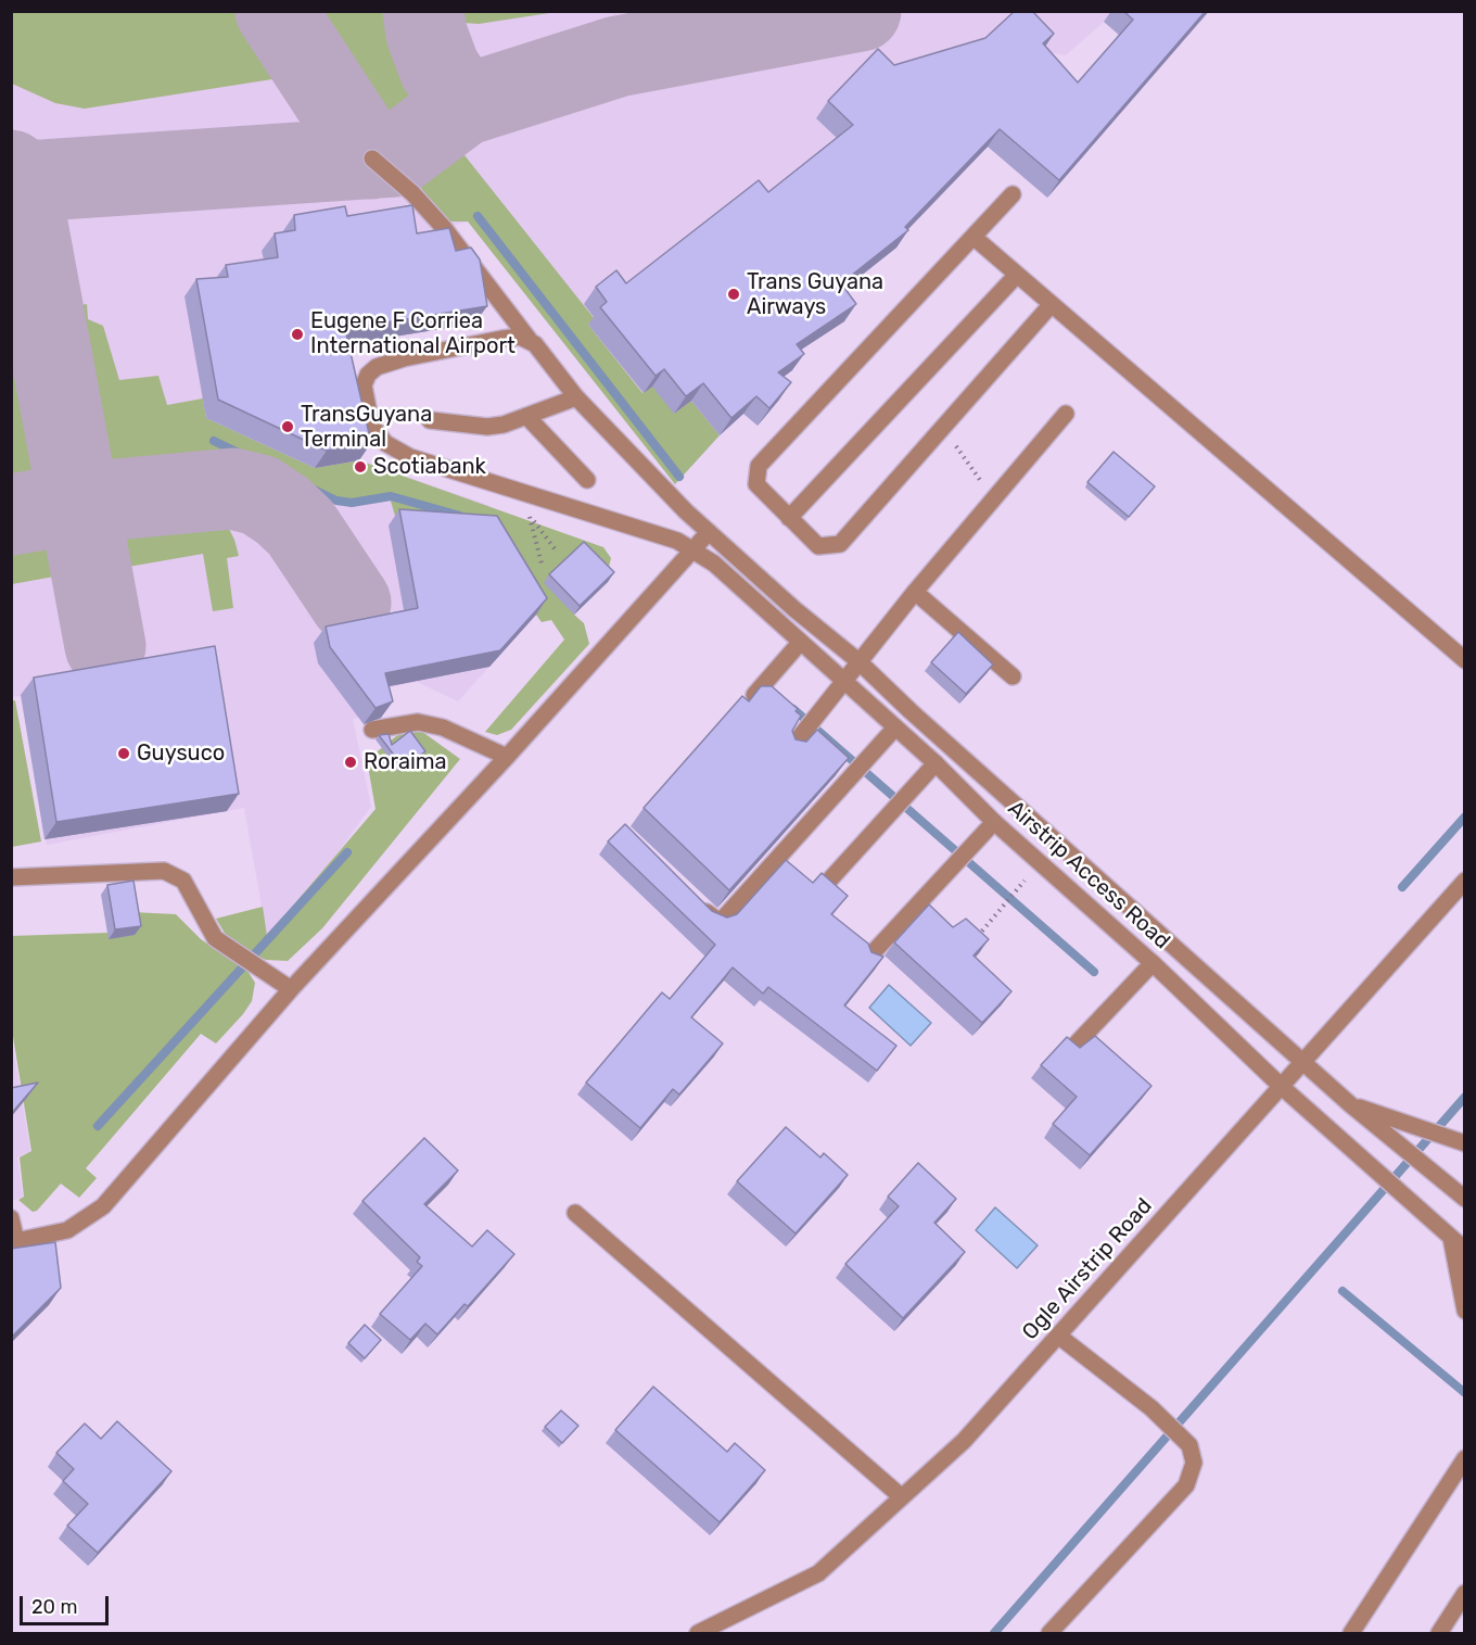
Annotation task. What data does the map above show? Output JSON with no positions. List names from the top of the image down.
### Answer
{
  "streets": {
    "street": ["Airstrip Access Road", "Ogle Airstrip Road"]
  },
  "crossings": [
    ["Airstrip Access Road", "Ogle Airstrip Road"]
  ],
  "places": [
    "Trans Guyana Airways",
    "Eugene F Corriea International Airport",
    "TransGuyana Terminal",
    "Scotiabank",
    "Guysuco",
    "Roraima"
  ],
  "scale_bar": "20 m"
}
